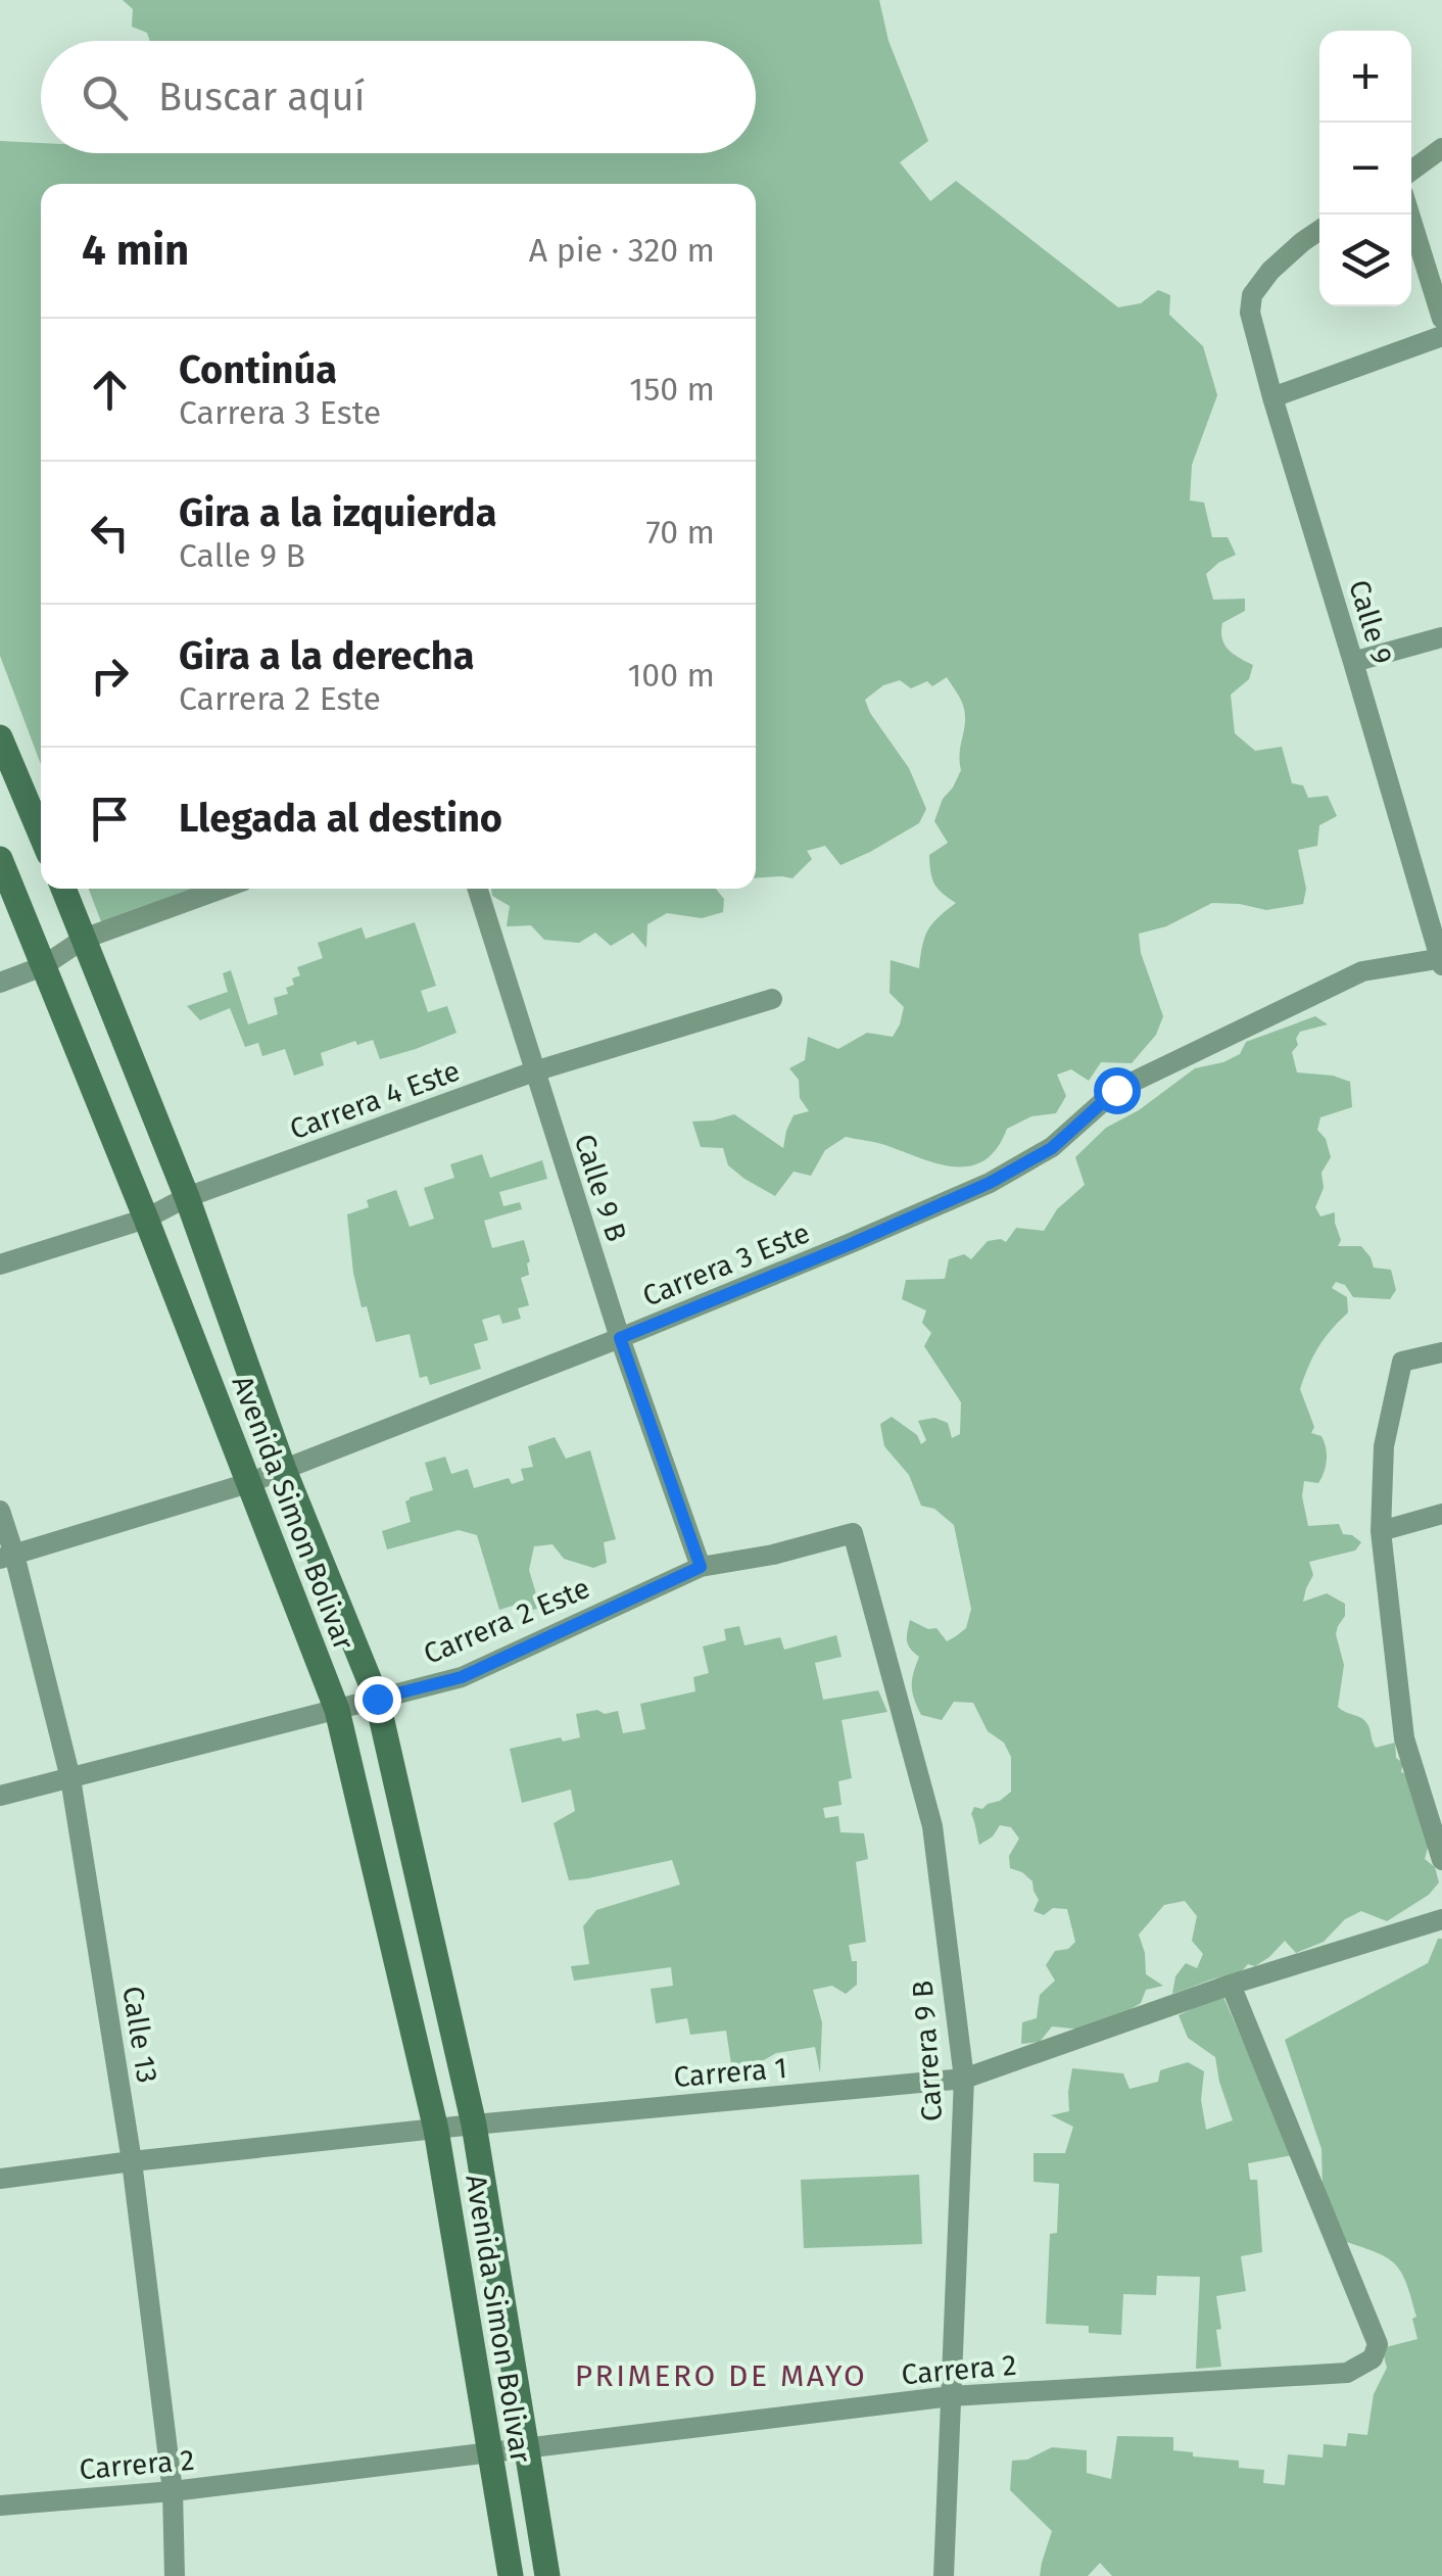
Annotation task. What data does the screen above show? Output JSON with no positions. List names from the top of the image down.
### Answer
{
  "streets": {
    "main road": ["Avenida Simon Bolivar"],
    "street": [
      "Calle 9",
      "Carrera 4 Este",
      "Calle 9 B",
      "Carrera 3 Este",
      "Carrera 2 Este",
      "Calle 13",
      "Carrera 9 B",
      "Carrera 1",
      "Carrera 2"
    ]
  },
  "crossings": [
    ["Calle 9", "Carrera 3 Este"],
    ["Carrera 4 Este", "Calle 9 B"],
    ["Carrera 4 Este", "Avenida Simon Bolivar"],
    ["Calle 9 B", "Carrera 3 Este"],
    ["Calle 9 B", "Carrera 2 Este"],
    ["Carrera 3 Este", "Avenida Simon Bolivar"],
    ["Carrera 3 Este", "Calle 13"],
    ["Avenida Simon Bolivar", "Carrera 2 Este"],
    ["Avenida Simon Bolivar", "Carrera 1"],
    ["Avenida Simon Bolivar", "Carrera 2"],
    ["Carrera 2 Este", "Calle 13"],
    ["Carrera 2 Este", "Carrera 9 B"],
    ["Calle 13", "Carrera 1"],
    ["Calle 13", "Carrera 2"],
    ["Carrera 9 B", "Carrera 1"],
    ["Carrera 9 B", "Carrera 2"],
    ["Carrera 1", "Carrera 2"]
  ],
  "districts": ["PRIMERO DE MAYO"],
  "page": {
    "map_buttons": ["+", "−"],
    "search": "Buscar aquí",
    "heading": ["4 min", "A pie · 320 m"],
    "list": [
      ["Continúa", "Carrera 3 Este", "150 m"],
      ["Gira a la izquierda", "Calle 9 B", "70 m"],
      ["Gira a la derecha", "Carrera 2 Este", "100 m"],
      "Llegada al destino"
    ]
  }
}
